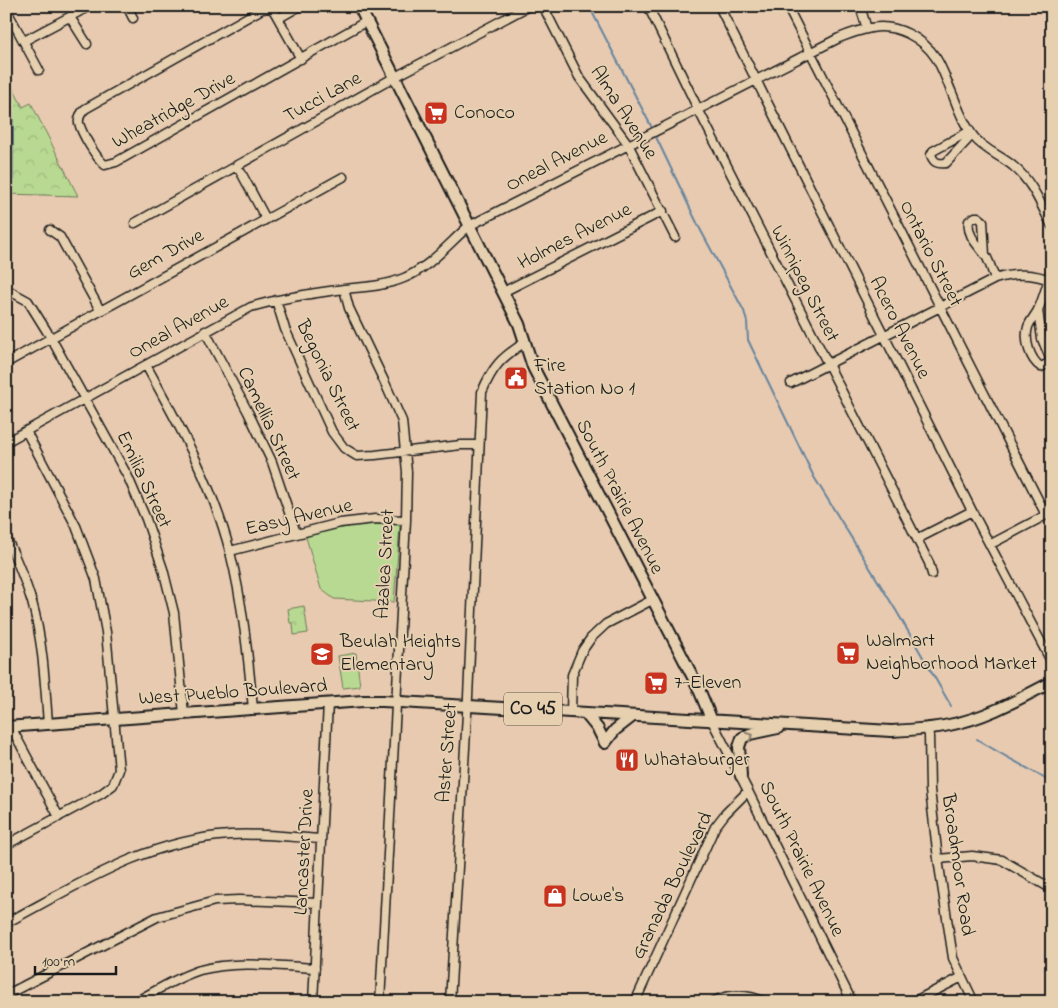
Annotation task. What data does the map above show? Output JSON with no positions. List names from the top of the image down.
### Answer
{
  "streets": {
    "main road": ["South Prairie Avenue", "West Pueblo Boulevard", "CO 45"],
    "street": [
      "Tucci Lane",
      "Wheatridge Drive",
      "Alma Avenue",
      "Oneal Avenue",
      "Holmes Avenue",
      "Ontario Street",
      "Gem Drive",
      "Winnipeg Street",
      "Acero Avenue",
      "Begonia Street",
      "Camellia Street",
      "Emilia Street",
      "Easy Avenue",
      "Azalea Street",
      "Aster Street",
      "Lancaster Drive",
      "Broadmoor Road",
      "Granada Boulevard"
    ]
  },
  "crossings": [
    ["Tucci Lane", "South Prairie Avenue"],
    ["Wheatridge Drive", "South Prairie Avenue"],
    ["Alma Avenue", "Oneal Avenue"],
    ["Alma Avenue", "Holmes Avenue"],
    ["Oneal Avenue", "Ontario Street"],
    ["Oneal Avenue", "Winnipeg Street"],
    ["Oneal Avenue", "Acero Avenue"],
    ["Oneal Avenue", "Begonia Street"],
    ["Oneal Avenue", "Camellia Street"],
    ["Oneal Avenue", "Emilia Street"],
    ["Oneal Avenue", "South Prairie Avenue"],
    ["Oneal Avenue", "Azalea Street"],
    ["Holmes Avenue", "South Prairie Avenue"],
    ["Gem Drive", "Emilia Street"],
    ["Begonia Street", "Azalea Street"],
    ["Begonia Street", "Aster Street"],
    ["Camellia Street", "Easy Avenue"],
    ["Emilia Street", "West Pueblo Boulevard"],
    ["South Prairie Avenue", "West Pueblo Boulevard"],
    ["South Prairie Avenue", "Aster Street"],
    ["South Prairie Avenue", "Granada Boulevard"],
    ["Easy Avenue", "Azalea Street"],
    ["Azalea Street", "West Pueblo Boulevard"],
    ["West Pueblo Boulevard", "Aster Street"],
    ["West Pueblo Boulevard", "Lancaster Drive"],
    ["West Pueblo Boulevard", "Broadmoor Road"]
  ],
  "places": {
    "supermarket": ["Conoco", "Walmart Neighborhood Market", "7-Eleven"],
    "public building": ["Fire Station No 1"],
    "school or university": ["Beulah Heights Elementary"],
    "restaurant": ["Whataburger"],
    "shop": ["Lowe's"]
  },
  "scale_bar": "100 m"
}
